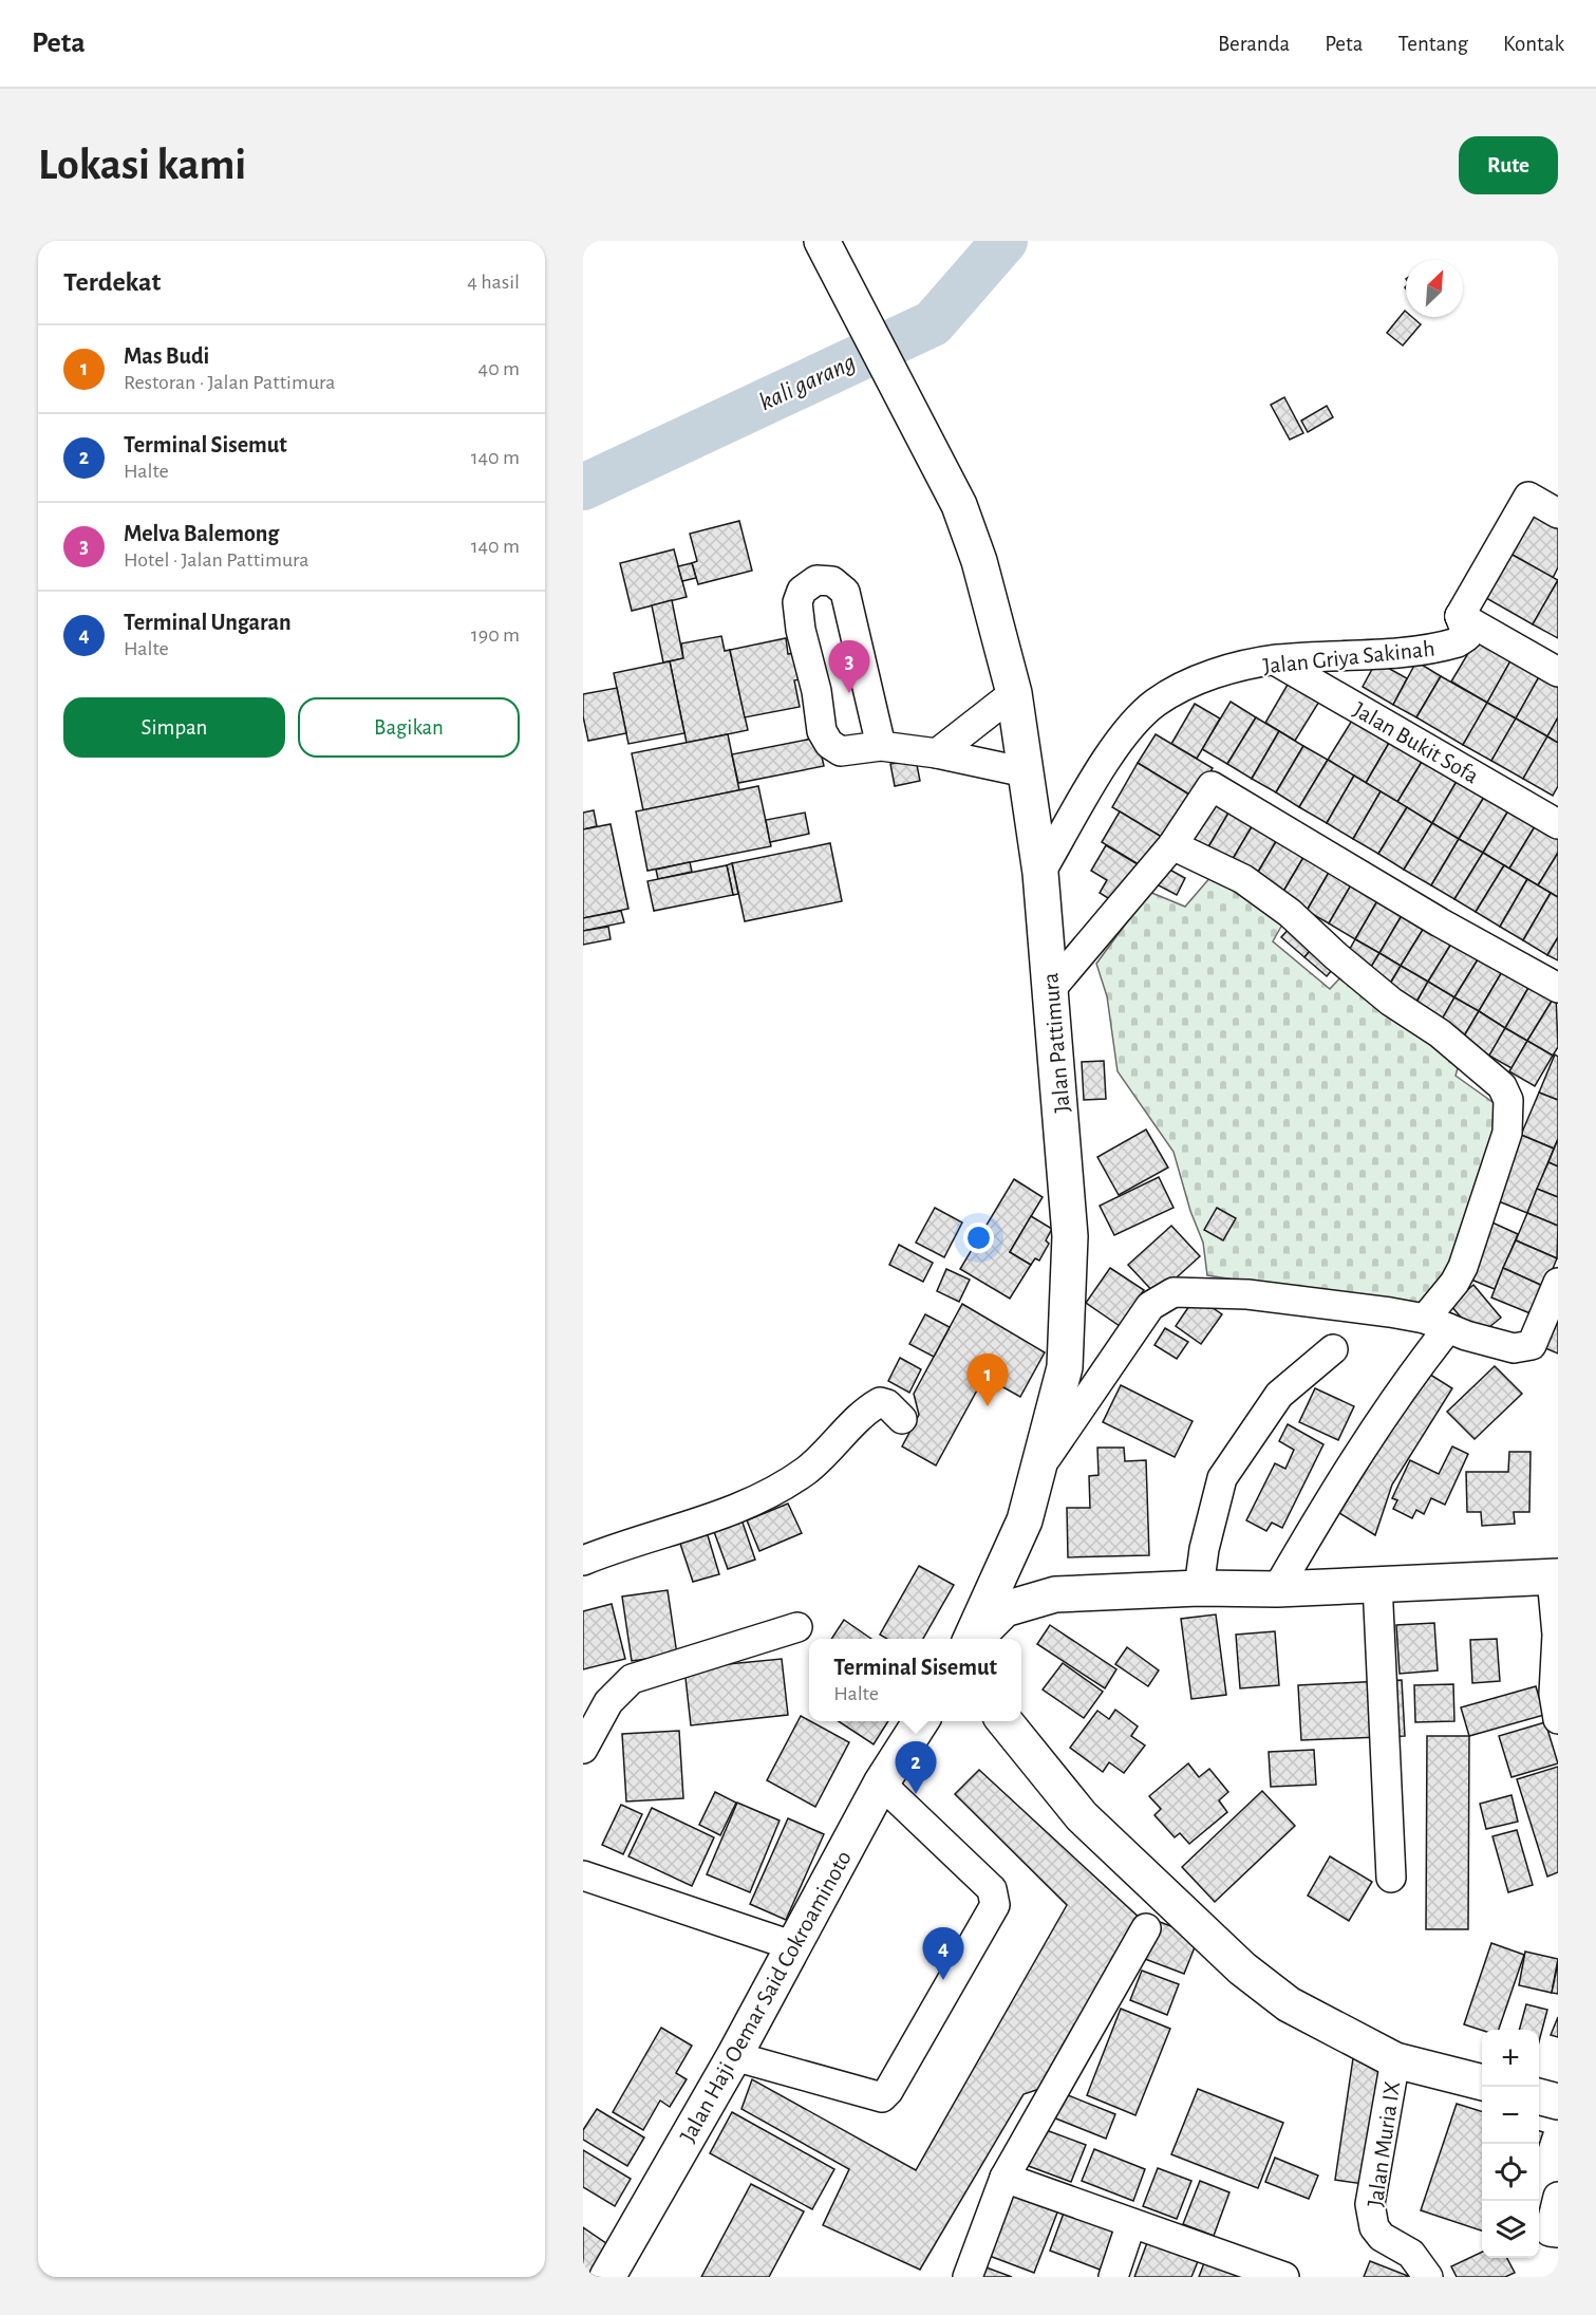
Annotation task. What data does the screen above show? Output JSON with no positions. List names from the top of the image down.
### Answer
{
  "streets": {
    "main road": ["Jalan Pattimura", "Jalan Haji Oemar Said Cokroaminoto"],
    "street": ["Jalan Griya Sakinah", "Jalan Bukit Sofa", "Jalan Muria IX"]
  },
  "crossings": [
    ["Jalan Griya Sakinah", "Jalan Bukit Sofa"],
    ["Jalan Griya Sakinah", "Jalan Pattimura"]
  ],
  "water": ["kali garang"],
  "north": "top right",
  "page": {
    "header": "Peta",
    "nav": [
      "Beranda",
      "Peta",
      "Tentang",
      "Kontak"
    ],
    "buttons": [
      "Rute",
      ["Simpan", "Bagikan"]
    ],
    "title": "Lokasi kami",
    "heading": ["Terdekat", "4 hasil"],
    "list": [
      {
        "mark": "1",
        "name": "Mas Budi",
        "note": "Restoran · Jalan Pattimura",
        "value": "40 m"
      },
      {
        "mark": "2",
        "name": "Terminal Sisemut",
        "note": "Halte",
        "value": "140 m"
      },
      {
        "mark": "3",
        "name": "Melva Balemong",
        "note": "Hotel · Jalan Pattimura",
        "value": "140 m"
      },
      {
        "mark": "4",
        "name": "Terminal Ungaran",
        "note": "Halte",
        "value": "190 m"
      }
    ],
    "pins": [
      "3",
      "1",
      "2",
      "4"
    ],
    "popup": ["Terminal Sisemut", "Halte"],
    "map_buttons": ["+", "−"]
  }
}
